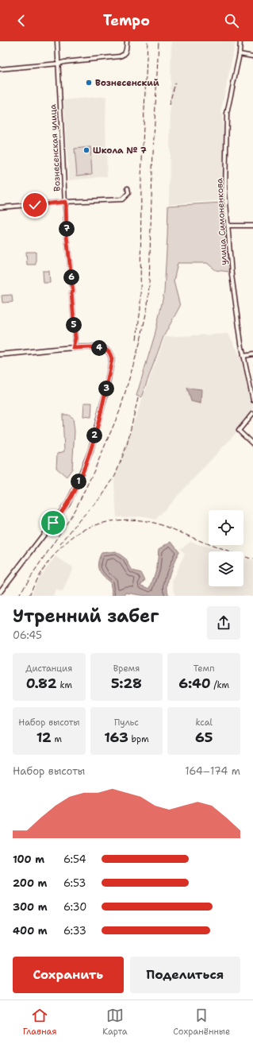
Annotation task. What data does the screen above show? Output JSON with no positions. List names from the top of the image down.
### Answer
{
  "streets": {
    "street": ["Вознесенская улица", "улица Симоненкова"]
  },
  "places": ["Вознесенский", "Школа № 7"],
  "page": {
    "header": "Tempo",
    "pins": [
      "7",
      "6",
      "5",
      "4",
      "3",
      "2",
      "1"
    ],
    "heading": ["Утренний забег", "06:45"],
    "stats": [
      ["Дистанция", "0.82 km"],
      ["Время", "5:28"],
      ["Темп", "6:40 /km"],
      ["Набор высоты", "12 m"],
      ["Пульс", "163 bpm"],
      ["kcal", "65"]
    ],
    "chart": ["Набор высоты", "164–174 m"],
    "list": [
      {
        "name": "100 m",
        "note": "6:54"
      },
      {
        "name": "200 m",
        "note": "6:53"
      },
      {
        "name": "300 m",
        "note": "6:30"
      },
      {
        "name": "400 m",
        "note": "6:33"
      }
    ],
    "buttons": ["Сохранить", "Поделиться"],
    "tabs": ["Главная", "Карта", "Сохранённые"]
  }
}
